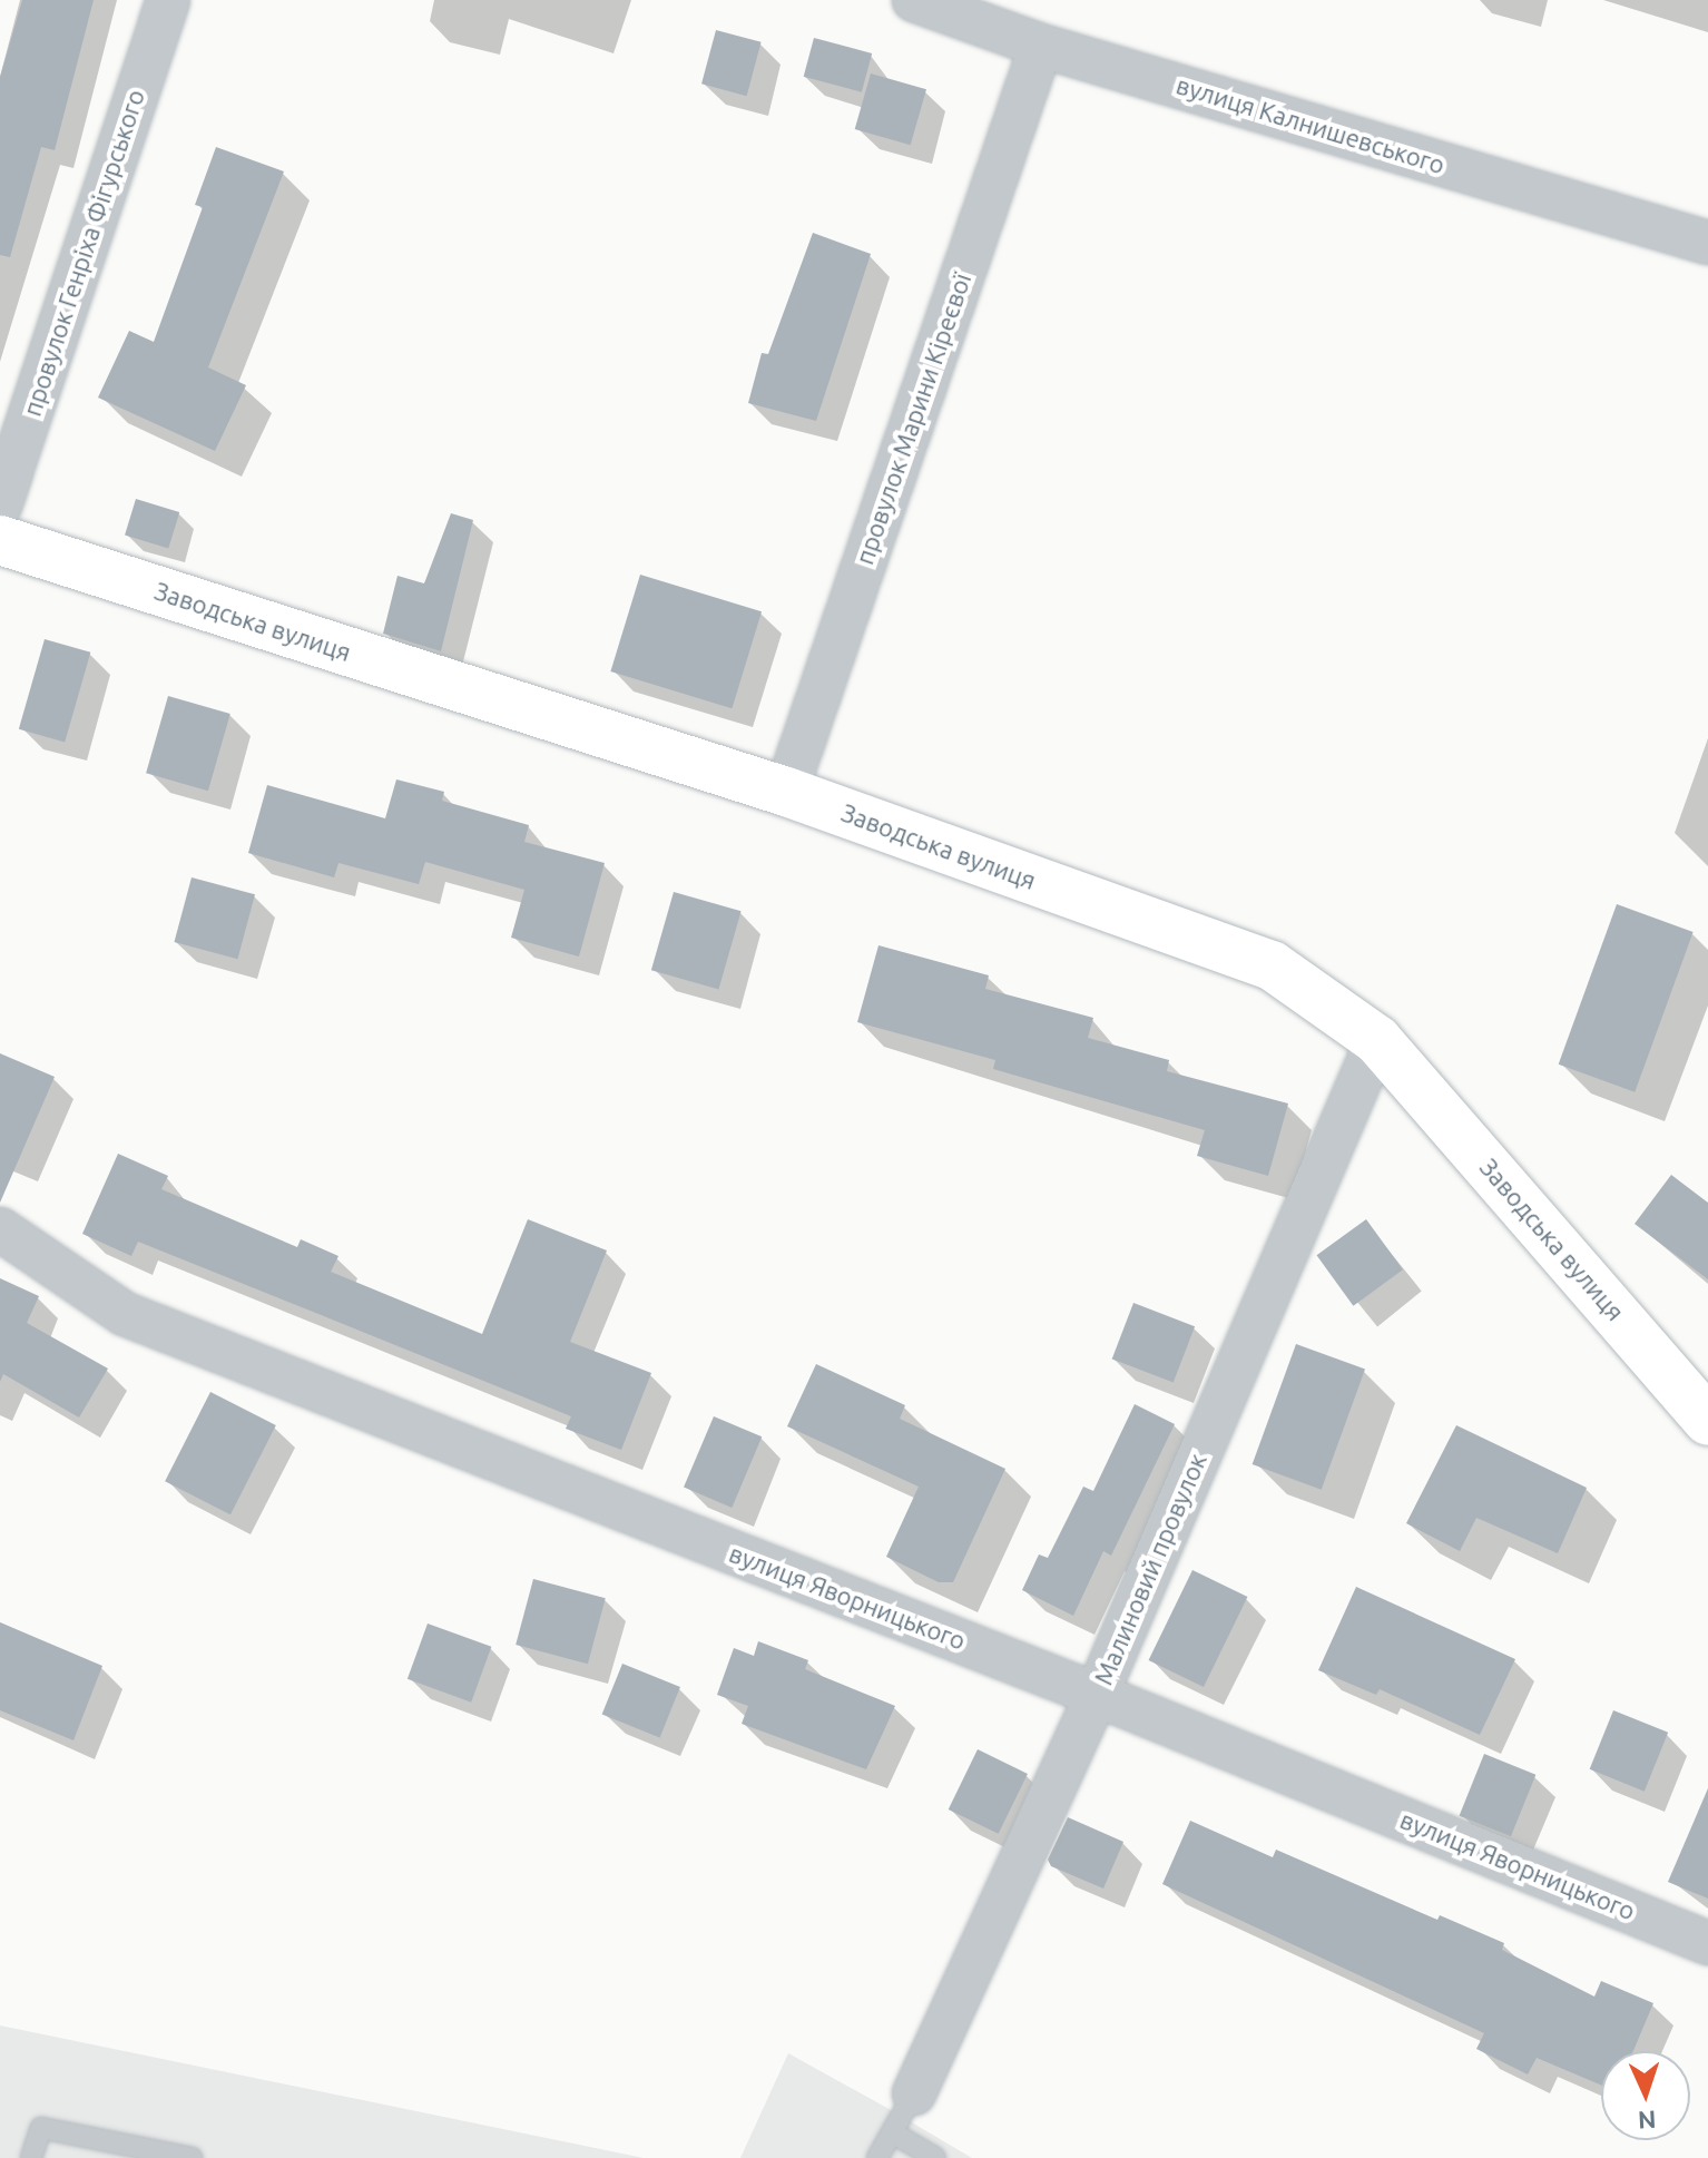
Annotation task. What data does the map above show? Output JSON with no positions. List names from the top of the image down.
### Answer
{
  "streets": {
    "street": [
      "вулиця Калнишевського",
      "провулок Генріха Фігурського",
      "провулок Марини Кіреєвої",
      "Заводська вулиця",
      "Малиновий провулок",
      "вулиця Яворницького"
    ]
  },
  "crossings": [
    ["вулиця Калнишевського", "провулок Марини Кіреєвої"],
    ["провулок Марини Кіреєвої", "Заводська вулиця"],
    ["Заводська вулиця", "Малиновий провулок"],
    ["Малиновий провулок", "вулиця Яворницького"]
  ],
  "north": "bottom"
}
